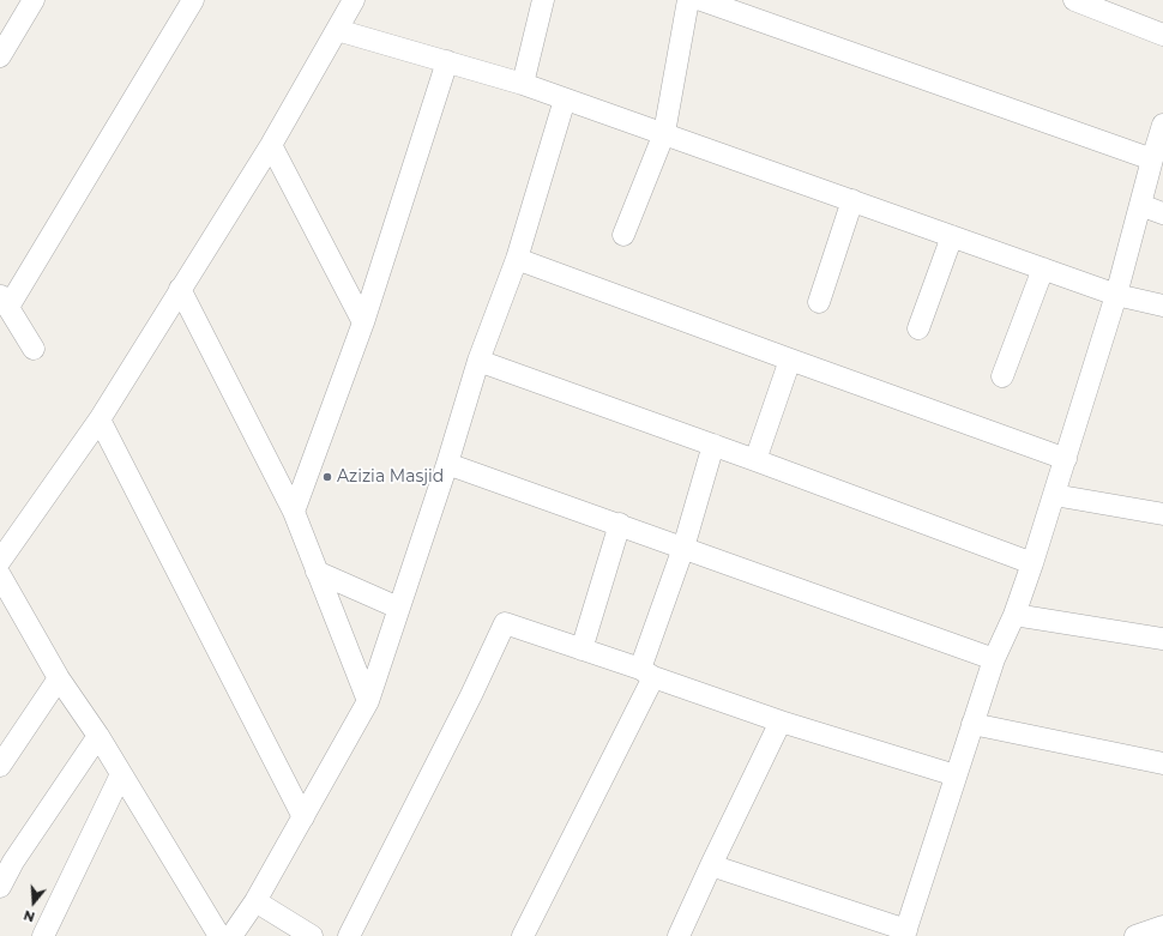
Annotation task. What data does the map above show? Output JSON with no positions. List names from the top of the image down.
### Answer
{
  "places": ["Azizia Masjid"],
  "north": "bottom"
}
